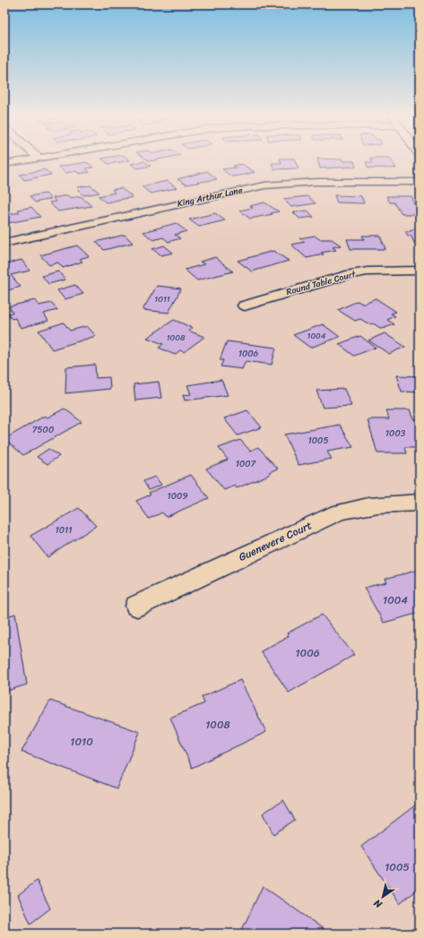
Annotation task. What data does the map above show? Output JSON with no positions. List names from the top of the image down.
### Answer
{
  "streets": {
    "street": ["King Arthur Lane", "Round Table Court", "Guenevere Court"]
  },
  "house_numbers": [
    "1011",
    "1004",
    "1008",
    "1006",
    "7500",
    "1003",
    "1005",
    "1007",
    "1009",
    "1011",
    "1004",
    "1006",
    "1008",
    "1010",
    "1005"
  ],
  "north": "bottom left"
}
